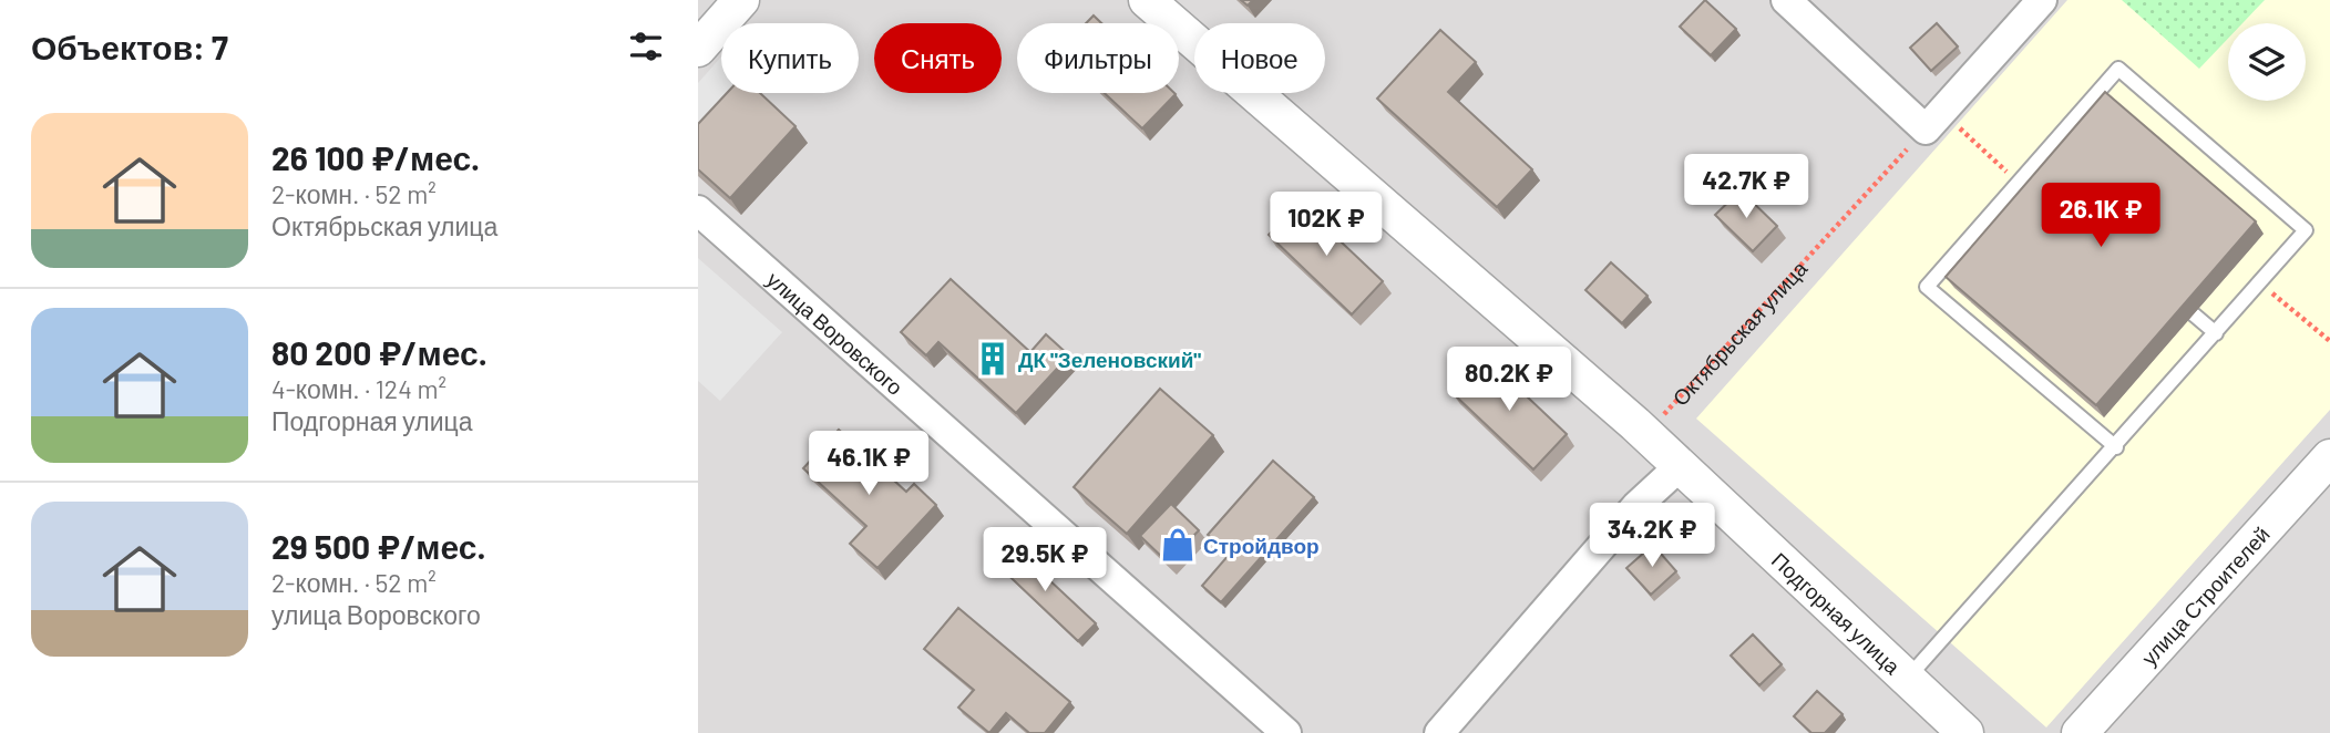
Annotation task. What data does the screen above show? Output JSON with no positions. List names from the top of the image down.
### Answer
{
  "streets": {
    "street": ["улица Воровского", "улица Строителей", "Подгорная улица"],
    "path": ["Октябрьская улица"]
  },
  "crossings": [
    ["Октябрьская улица", "Подгорная улица"]
  ],
  "places": {
    "building": ["ДК \"Зеленовский\""],
    "shop": ["Стройдвор"]
  },
  "page": {
    "heading": "Объектов: 7",
    "chip": [
      "Купить",
      "Снять",
      "Фильтры",
      "Новое"
    ],
    "list": [
      {
        "name": "26 100 ₽/мес.",
        "note": "2-комн. · 52 m² · Октябрьская улица"
      },
      {
        "name": "80 200 ₽/мес.",
        "note": "4-комн. · 124 m² · Подгорная улица"
      },
      {
        "name": "29 500 ₽/мес.",
        "note": "2-комн. · 52 m² · улица Воровского"
      }
    ],
    "price": [
      "42.7K ₽",
      "26.1K ₽",
      "102K ₽",
      "80.2K ₽",
      "46.1K ₽",
      "34.2K ₽",
      "29.5K ₽"
    ]
  }
}
